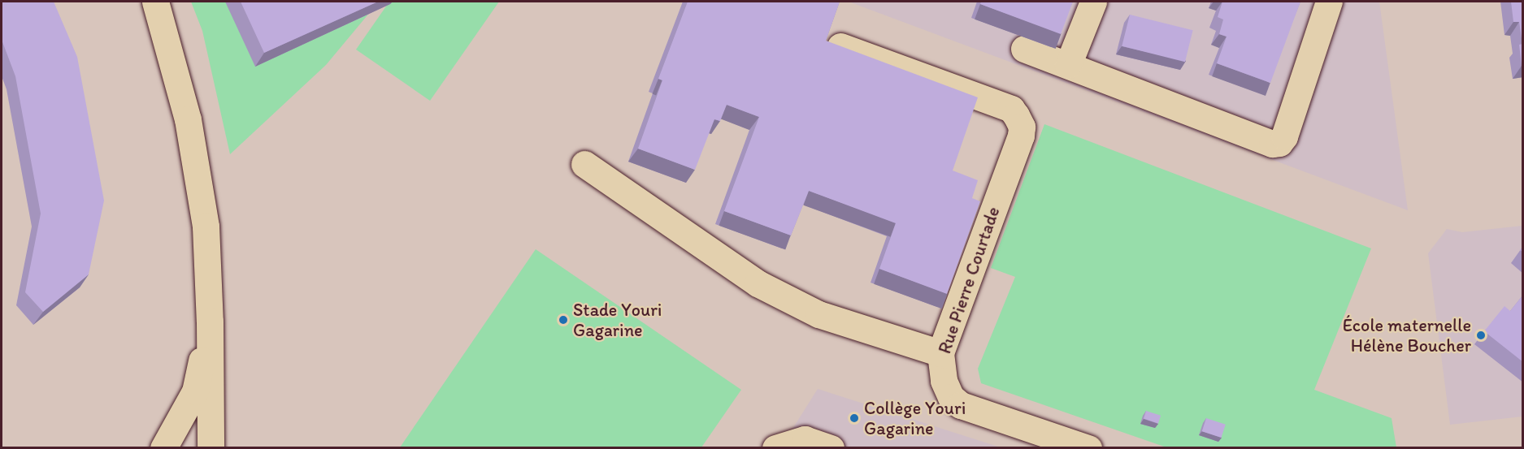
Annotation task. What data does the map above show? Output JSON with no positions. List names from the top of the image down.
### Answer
{
  "streets": {
    "street": ["Rue Pierre Courtade"]
  },
  "places": ["Stade Youri Gagarine", "École maternelle Hélène Boucher", "Collège Youri Gagarine"]
}
